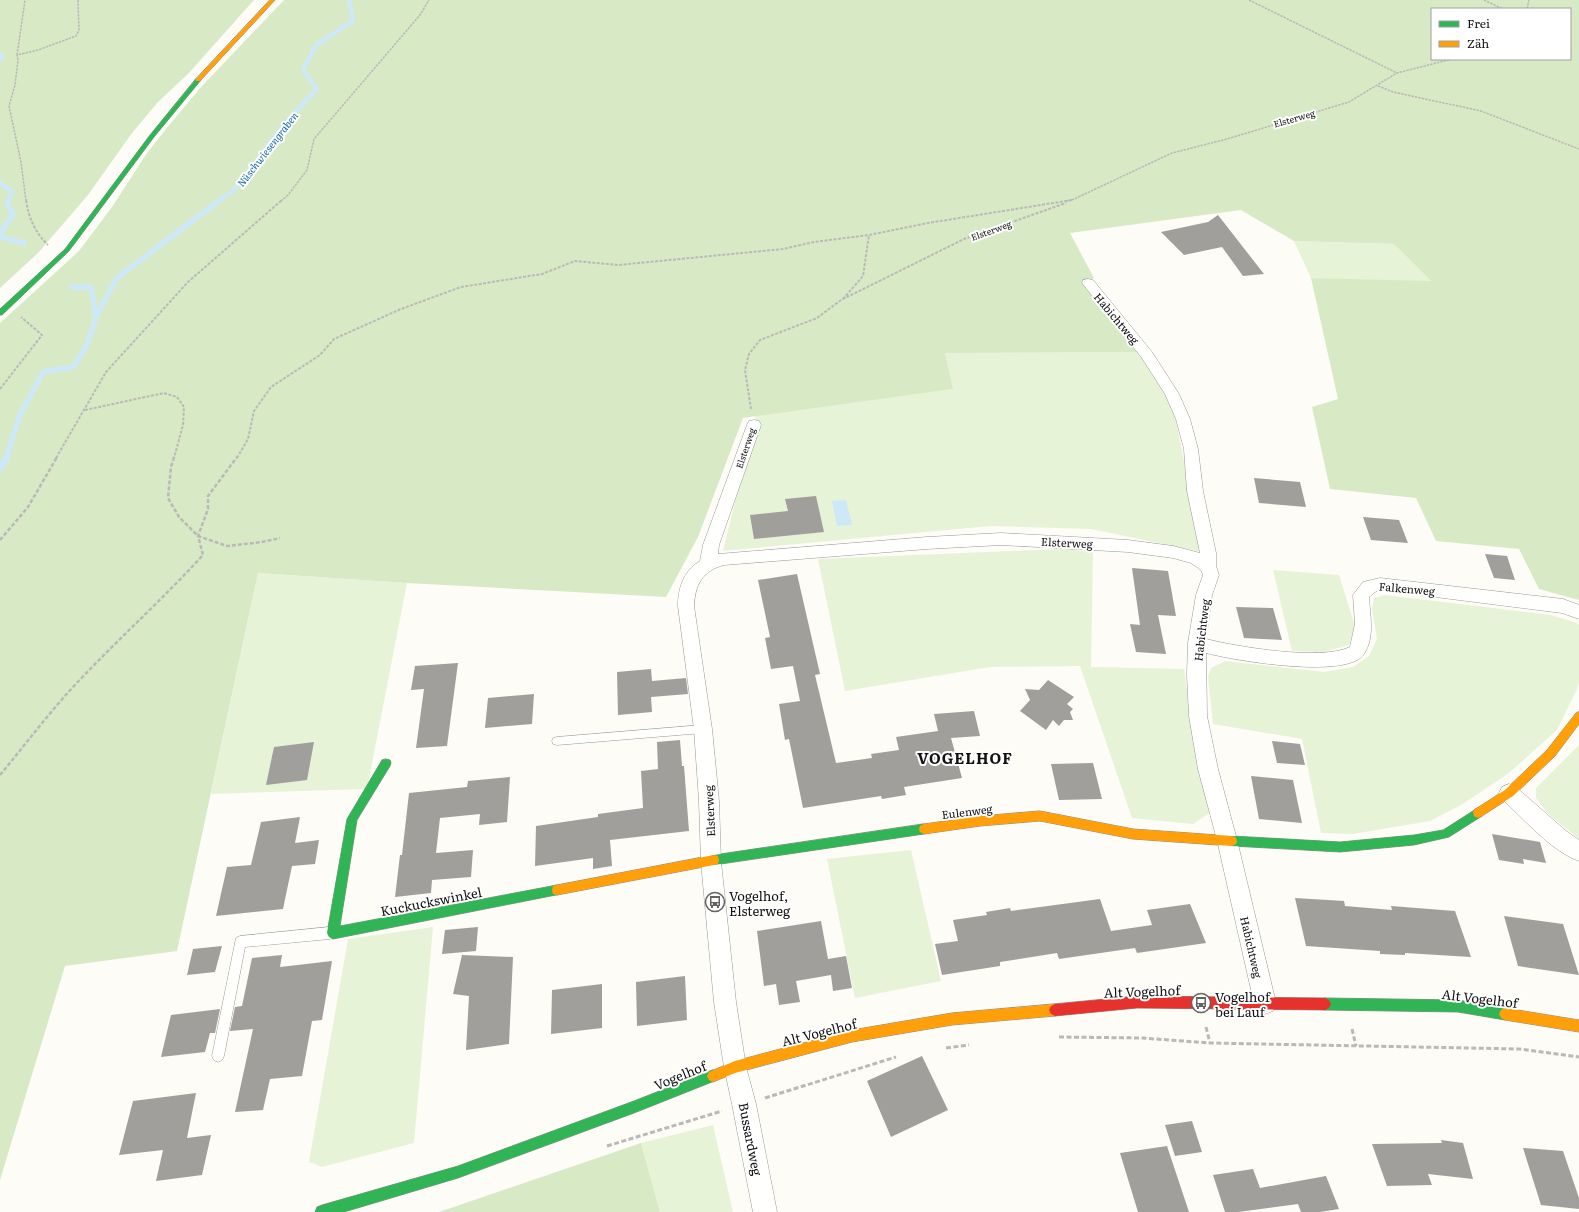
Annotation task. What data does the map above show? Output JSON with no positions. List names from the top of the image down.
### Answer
{
  "streets": {
    "street": [
      "Elsterweg",
      "Habichtweg",
      "Falkenweg",
      "Eulenweg",
      "Kuckuckswinkel",
      "Alt Vogelhof",
      "Vogelhof",
      "Bussardweg"
    ]
  },
  "crossings": [
    ["Elsterweg", "Habichtweg"],
    ["Elsterweg", "Eulenweg"],
    ["Elsterweg", "Kuckuckswinkel"],
    ["Elsterweg", "Alt Vogelhof"],
    ["Elsterweg", "Vogelhof"],
    ["Elsterweg", "Bussardweg"],
    ["Habichtweg", "Falkenweg"],
    ["Habichtweg", "Eulenweg"],
    ["Habichtweg", "Alt Vogelhof"],
    ["Eulenweg", "Kuckuckswinkel"],
    ["Alt Vogelhof", "Vogelhof"],
    ["Alt Vogelhof", "Bussardweg"],
    ["Vogelhof", "Bussardweg"]
  ],
  "districts": ["VOGELHOF"],
  "water": ["Nüschwiesengraben"],
  "places": {
    "bus stop": ["Vogelhof, Elsterweg", "Vogelhof bei Lauf"]
  },
  "legend": ["Frei", "Zäh"]
}
